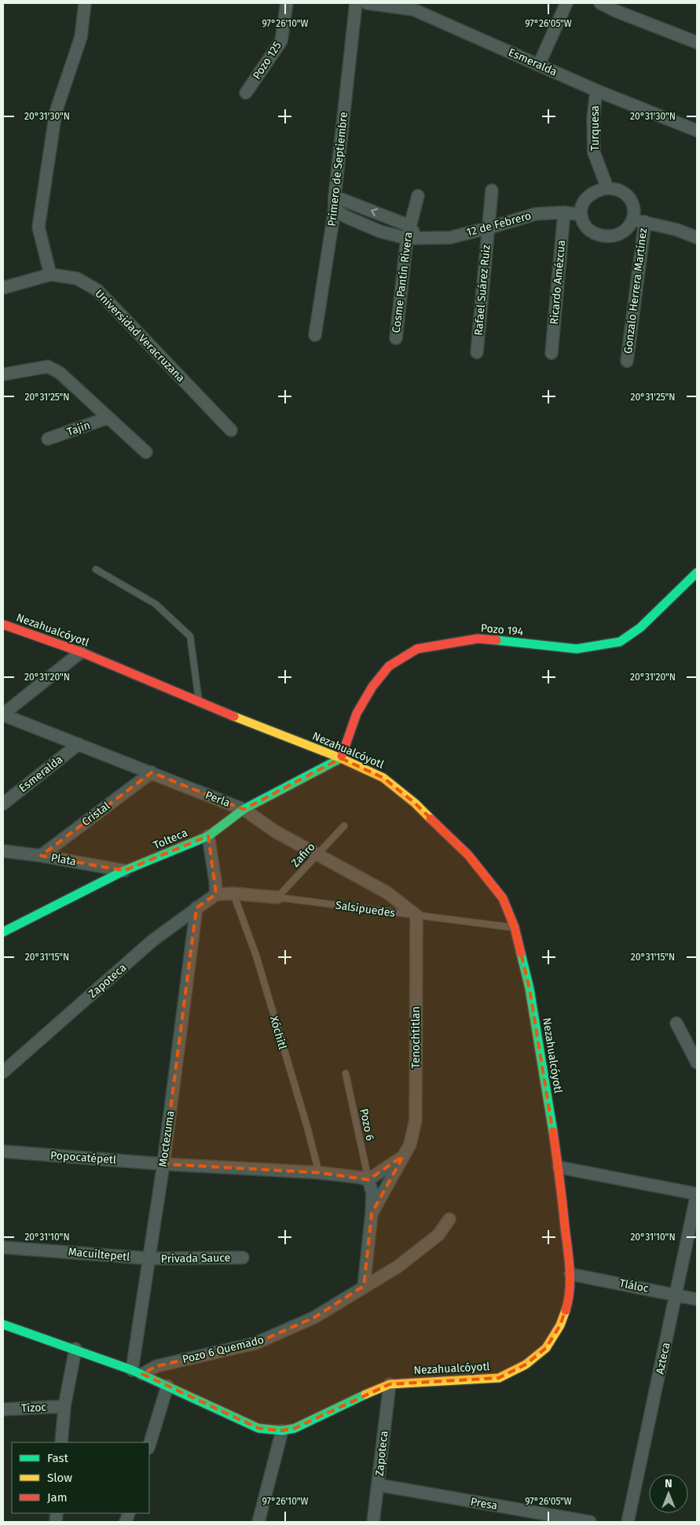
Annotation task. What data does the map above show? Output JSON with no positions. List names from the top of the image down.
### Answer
{
  "streets": {
    "main road": ["Nezahualcóyotl", "Pozo 194", "Tolteca"],
    "street": [
      "Pozo 125",
      "Esmeralda",
      "Turquesa",
      "Primero de Septiembre",
      "12 de Febrero",
      "Cosme Pantín Rivera",
      "Ricardo Amézcua",
      "Rafael Suárez Ruiz",
      "Gonzalo Herrera Martínez",
      "Universidad Veracruzana",
      "Tajin",
      "Perla",
      "Cristal",
      "Plata",
      "Salsipuedes",
      "Zapoteca",
      "Tenochtitlan",
      "Moctezuma",
      "Popocatépetl",
      "Macuiltepetl",
      "Privada Sauce",
      "Tláloc",
      "Pozo 6 Quemado",
      "Azteca",
      "Tízoc",
      "Presa"
    ],
    "lane": ["Zafiro", "Xóchitl", "Pozo 6"]
  },
  "crossings": [
    ["Esmeralda", "Turquesa"],
    ["Esmeralda", "Perla"],
    ["Turquesa", "12 de Febrero"],
    ["Turquesa", "Gonzalo Herrera Martínez"],
    ["Primero de Septiembre", "12 de Febrero"],
    ["12 de Febrero", "Cosme Pantín Rivera"],
    ["12 de Febrero", "Ricardo Amézcua"],
    ["12 de Febrero", "Rafael Suárez Ruiz"],
    ["12 de Febrero", "Gonzalo Herrera Martínez"],
    ["Nezahualcóyotl", "Pozo 194"],
    ["Nezahualcóyotl", "Tolteca"],
    ["Nezahualcóyotl", "Salsipuedes"],
    ["Nezahualcóyotl", "Zapoteca"],
    ["Nezahualcóyotl", "Moctezuma"],
    ["Nezahualcóyotl", "Tláloc"],
    ["Nezahualcóyotl", "Pozo 6 Quemado"],
    ["Pozo 194", "Tolteca"],
    ["Perla", "Cristal"],
    ["Perla", "Tolteca"],
    ["Perla", "Zafiro"],
    ["Perla", "Salsipuedes"],
    ["Perla", "Tenochtitlan"],
    ["Cristal", "Plata"],
    ["Tolteca", "Plata"],
    ["Zafiro", "Salsipuedes"],
    ["Salsipuedes", "Zapoteca"],
    ["Salsipuedes", "Xóchitl"],
    ["Salsipuedes", "Tenochtitlan"],
    ["Zapoteca", "Moctezuma"],
    ["Zapoteca", "Presa"],
    ["Moctezuma", "Popocatépetl"],
    ["Moctezuma", "Macuiltepetl"],
    ["Moctezuma", "Privada Sauce"],
    ["Moctezuma", "Pozo 6 Quemado"],
    ["Macuiltepetl", "Privada Sauce"],
    ["Tláloc", "Azteca"]
  ],
  "legend": ["Fast", "Slow", "Jam"],
  "north": "top",
  "coordinates": [
    "97°26'10\"W",
    "97°26'05\"W",
    "20°31'30\"N",
    "20°31'25\"N",
    "20°31'20\"N",
    "20°31'15\"N",
    "20°31'10\"N"
  ]
}
